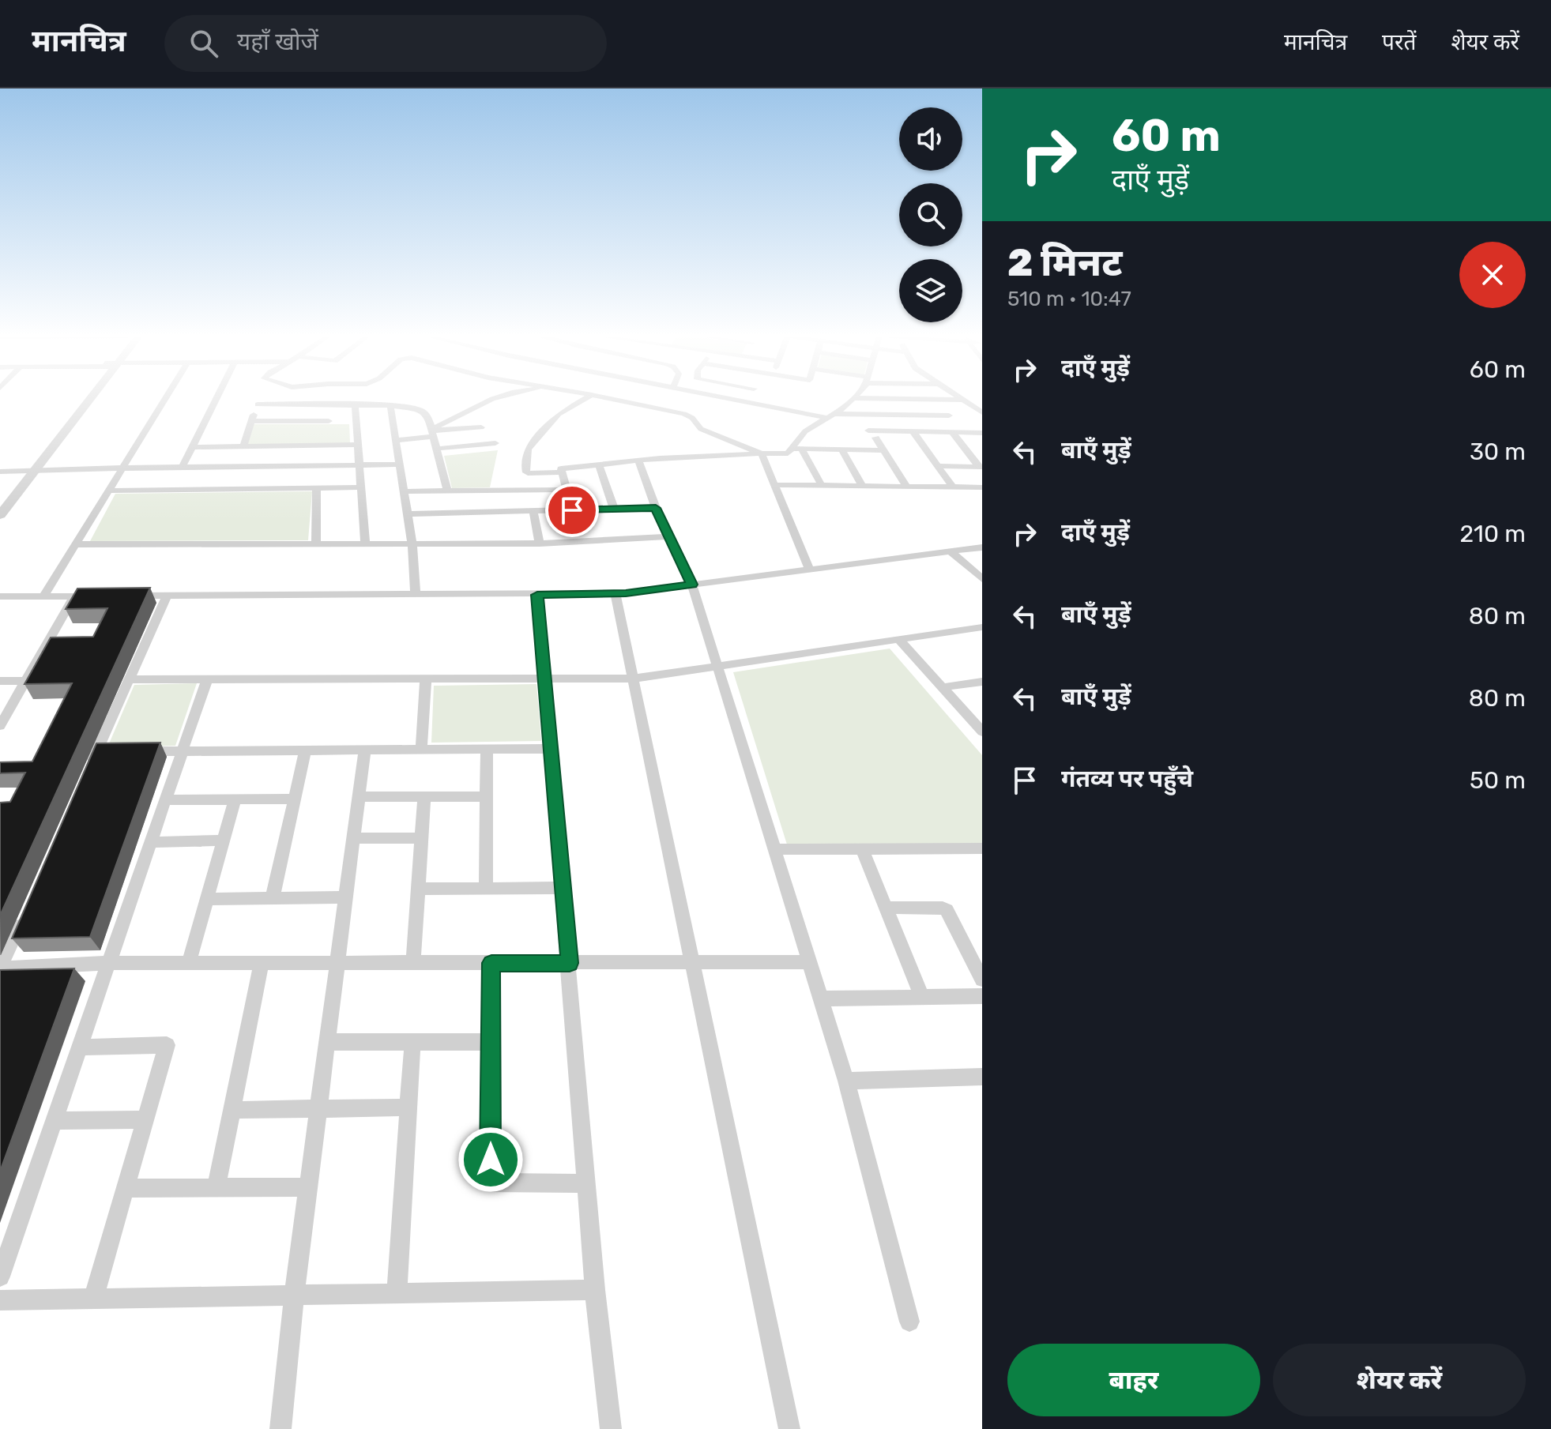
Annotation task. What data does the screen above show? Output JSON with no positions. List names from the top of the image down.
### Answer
{
  "page": {
    "header": "मानचित्र",
    "search": "यहाँ खोजें",
    "nav": ["मानचित्र", "परतें", "शेयर करें"],
    "turn": ["60 m", "दाएँ मुड़ें"],
    "heading": ["2 मिनट", "510 m · 10:47"],
    "list": [
      {
        "name": "दाएँ मुड़ें",
        "value": "60 m"
      },
      {
        "name": "बाएँ मुड़ें",
        "value": "30 m"
      },
      {
        "name": "दाएँ मुड़ें",
        "value": "210 m"
      },
      {
        "name": "बाएँ मुड़ें",
        "value": "80 m"
      },
      {
        "name": "बाएँ मुड़ें",
        "value": "80 m"
      },
      {
        "name": "गंतव्य पर पहुँचे",
        "value": "50 m"
      }
    ],
    "buttons": ["बाहर", "शेयर करें"]
  }
}
